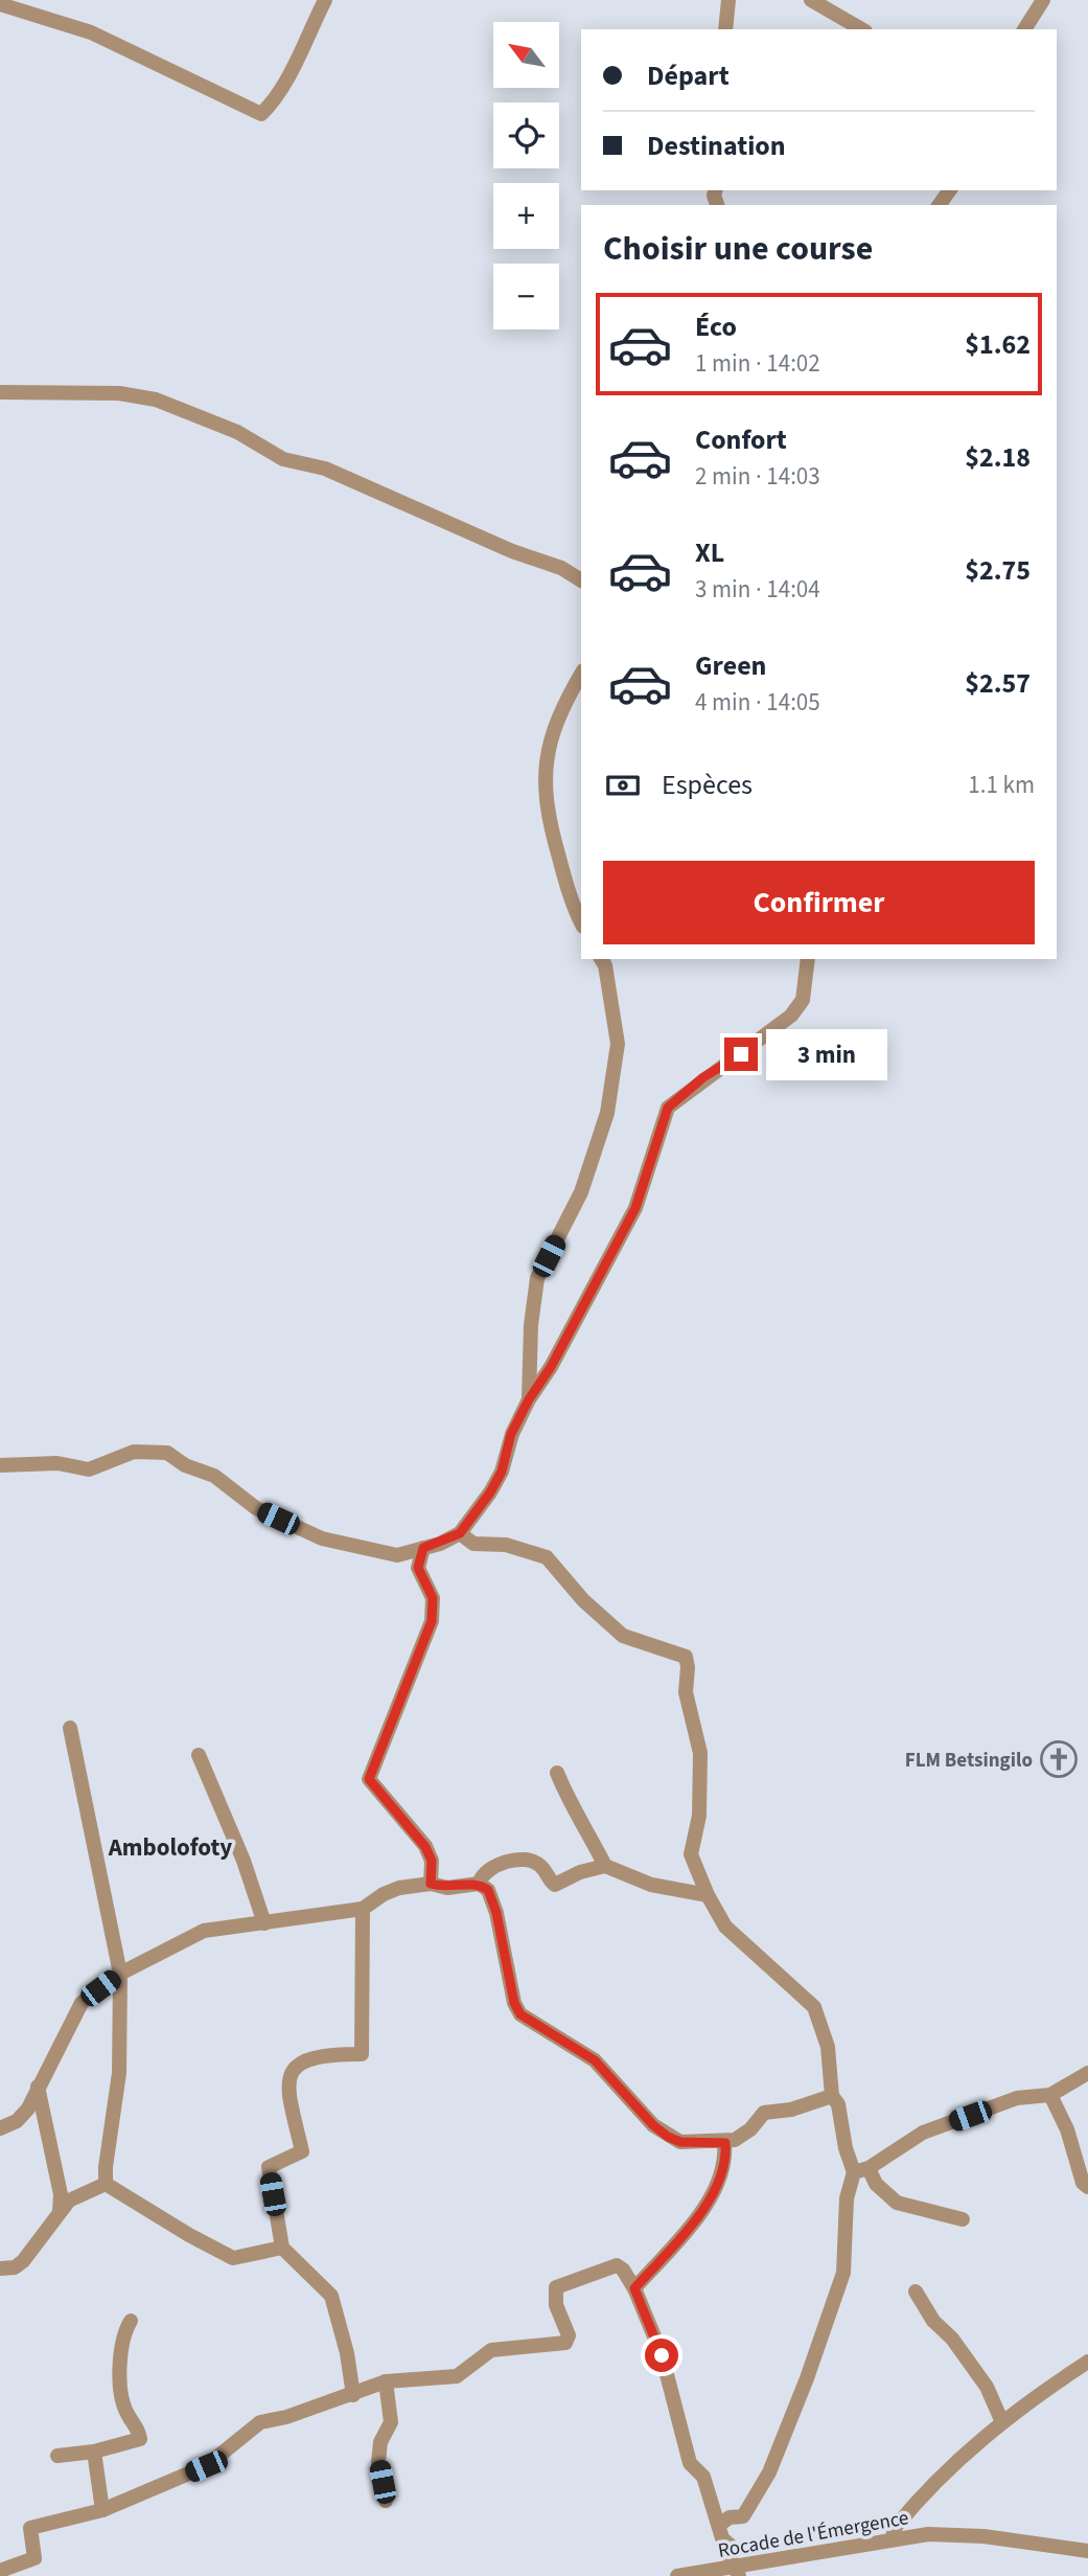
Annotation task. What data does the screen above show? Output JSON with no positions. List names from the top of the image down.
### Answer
{
  "streets": {
    "street": ["Rocade de l'Émergence"]
  },
  "districts": ["Ambolofoty"],
  "places": {
    "church": ["FLM Betsingilo"]
  },
  "north": "top left",
  "page": {
    "map_buttons": ["+", "−"],
    "banner": ["Départ", "Destination"],
    "heading": "Choisir une course",
    "list": [
      {
        "name": "Éco",
        "note": "1 min · 14:02",
        "value": "$1.62"
      },
      {
        "name": "Confort",
        "note": "2 min · 14:03",
        "value": "$2.18"
      },
      {
        "name": "XL",
        "note": "3 min · 14:04",
        "value": "$2.75"
      },
      {
        "name": "Green",
        "note": "4 min · 14:05",
        "value": "$2.57"
      }
    ],
    "pay": ["Espèces", "1.1 km"],
    "buttons": "Confirmer",
    "bubble": "3 min"
  }
}
